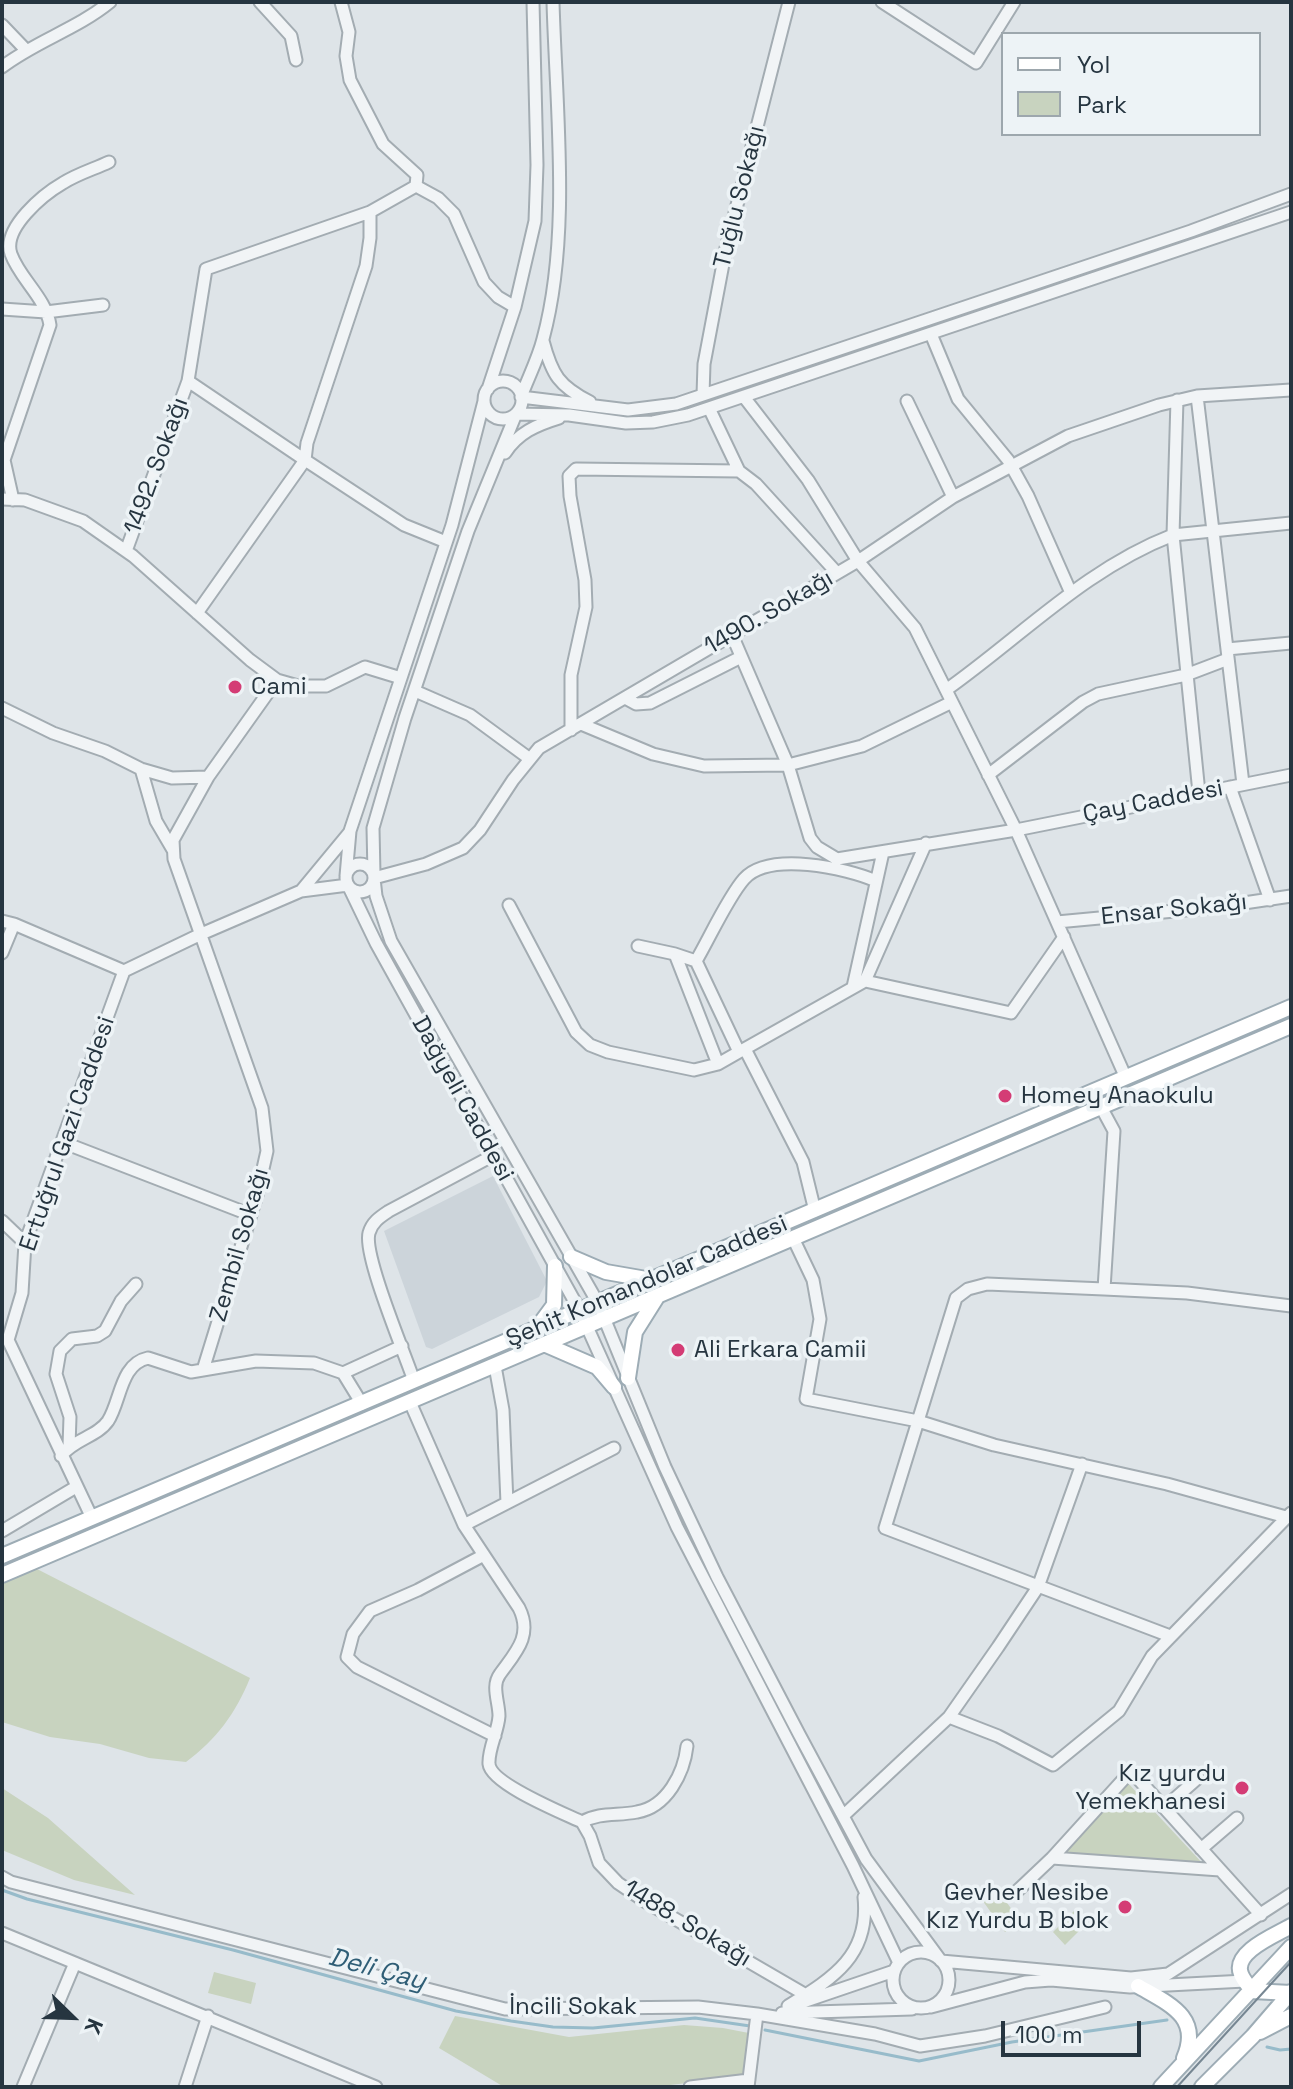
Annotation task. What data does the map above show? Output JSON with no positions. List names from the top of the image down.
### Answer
{
  "streets": {
    "main road": ["Şehit Komandolar Caddesi"],
    "street": [
      "Tuğlu Sokağı",
      "1492. Sokağı",
      "1490. Sokağı",
      "Çay Caddesi",
      "Ensar Sokağı",
      "Dağyeli Caddesi",
      "Ertuğrul Gazi Caddesi",
      "Zembil Sokağı",
      "1488. Sokağı",
      "İncili Sokak"
    ]
  },
  "crossings": [
    ["1490. Sokağı", "Çay Caddesi"],
    ["1490. Sokağı", "Dağyeli Caddesi"],
    ["Dağyeli Caddesi", "Şehit Komandolar Caddesi"],
    ["Ertuğrul Gazi Caddesi", "Şehit Komandolar Caddesi"]
  ],
  "water": ["Deli Çay"],
  "places": [
    "Cami",
    "Homey Anaokulu",
    "Ali Erkara Camii",
    "Kız yurdu Yemekhanesi",
    "Gevher Nesibe Kız Yurdu B blok"
  ],
  "legend": ["Yol", "Park"],
  "scale_bar": "100 m",
  "north": "bottom right"
}
